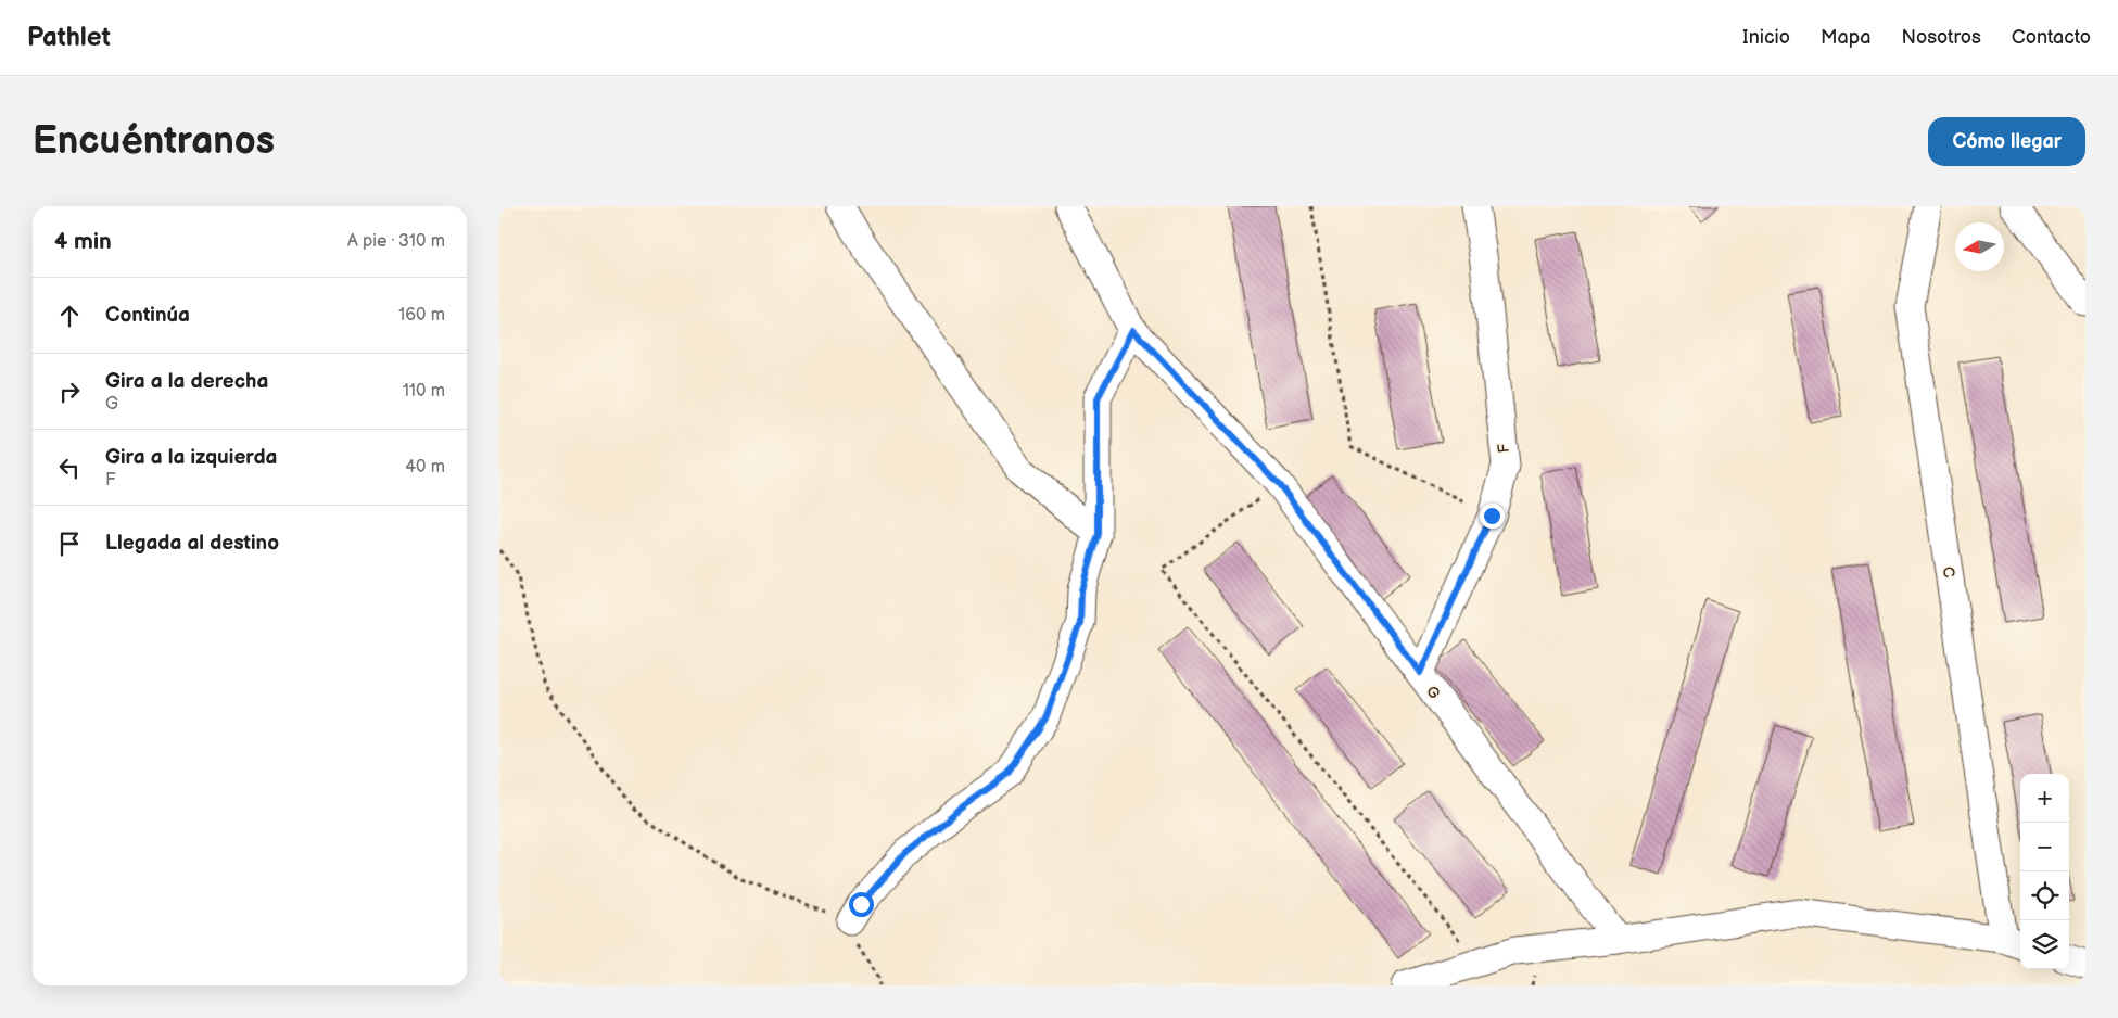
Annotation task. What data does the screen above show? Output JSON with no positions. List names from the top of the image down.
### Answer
{
  "streets": {
    "street": ["F", "C", "G"]
  },
  "crossings": [
    ["F", "G"]
  ],
  "north": "left",
  "page": {
    "header": "Pathlet",
    "nav": [
      "Inicio",
      "Mapa",
      "Nosotros",
      "Contacto"
    ],
    "buttons": "Cómo llegar",
    "title": "Encuéntranos",
    "heading": ["4 min", "A pie · 310 m"],
    "list": [
      ["Continúa", "160 m"],
      ["Gira a la derecha", "G", "110 m"],
      ["Gira a la izquierda", "F", "40 m"],
      "Llegada al destino"
    ],
    "map_buttons": ["+", "−"]
  }
}
